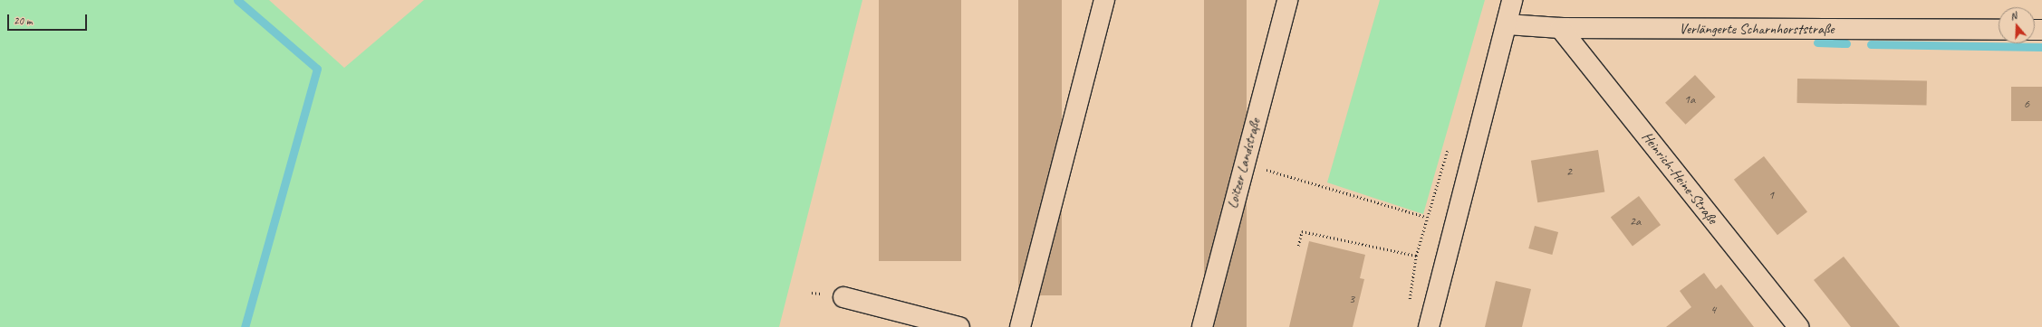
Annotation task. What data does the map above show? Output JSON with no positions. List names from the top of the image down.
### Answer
{
  "streets": {
    "street": ["Verlängerte Scharnhorststraße", "Loitzer Landstraße", "Heinrich-Heine-Straße"]
  },
  "crossings": [
    ["Verlängerte Scharnhorststraße", "Heinrich-Heine-Straße"]
  ],
  "house_numbers": [
    "1a",
    "6",
    "2",
    "1",
    "2a",
    "3",
    "4"
  ],
  "scale_bar": "20 m",
  "north": "top"
}
